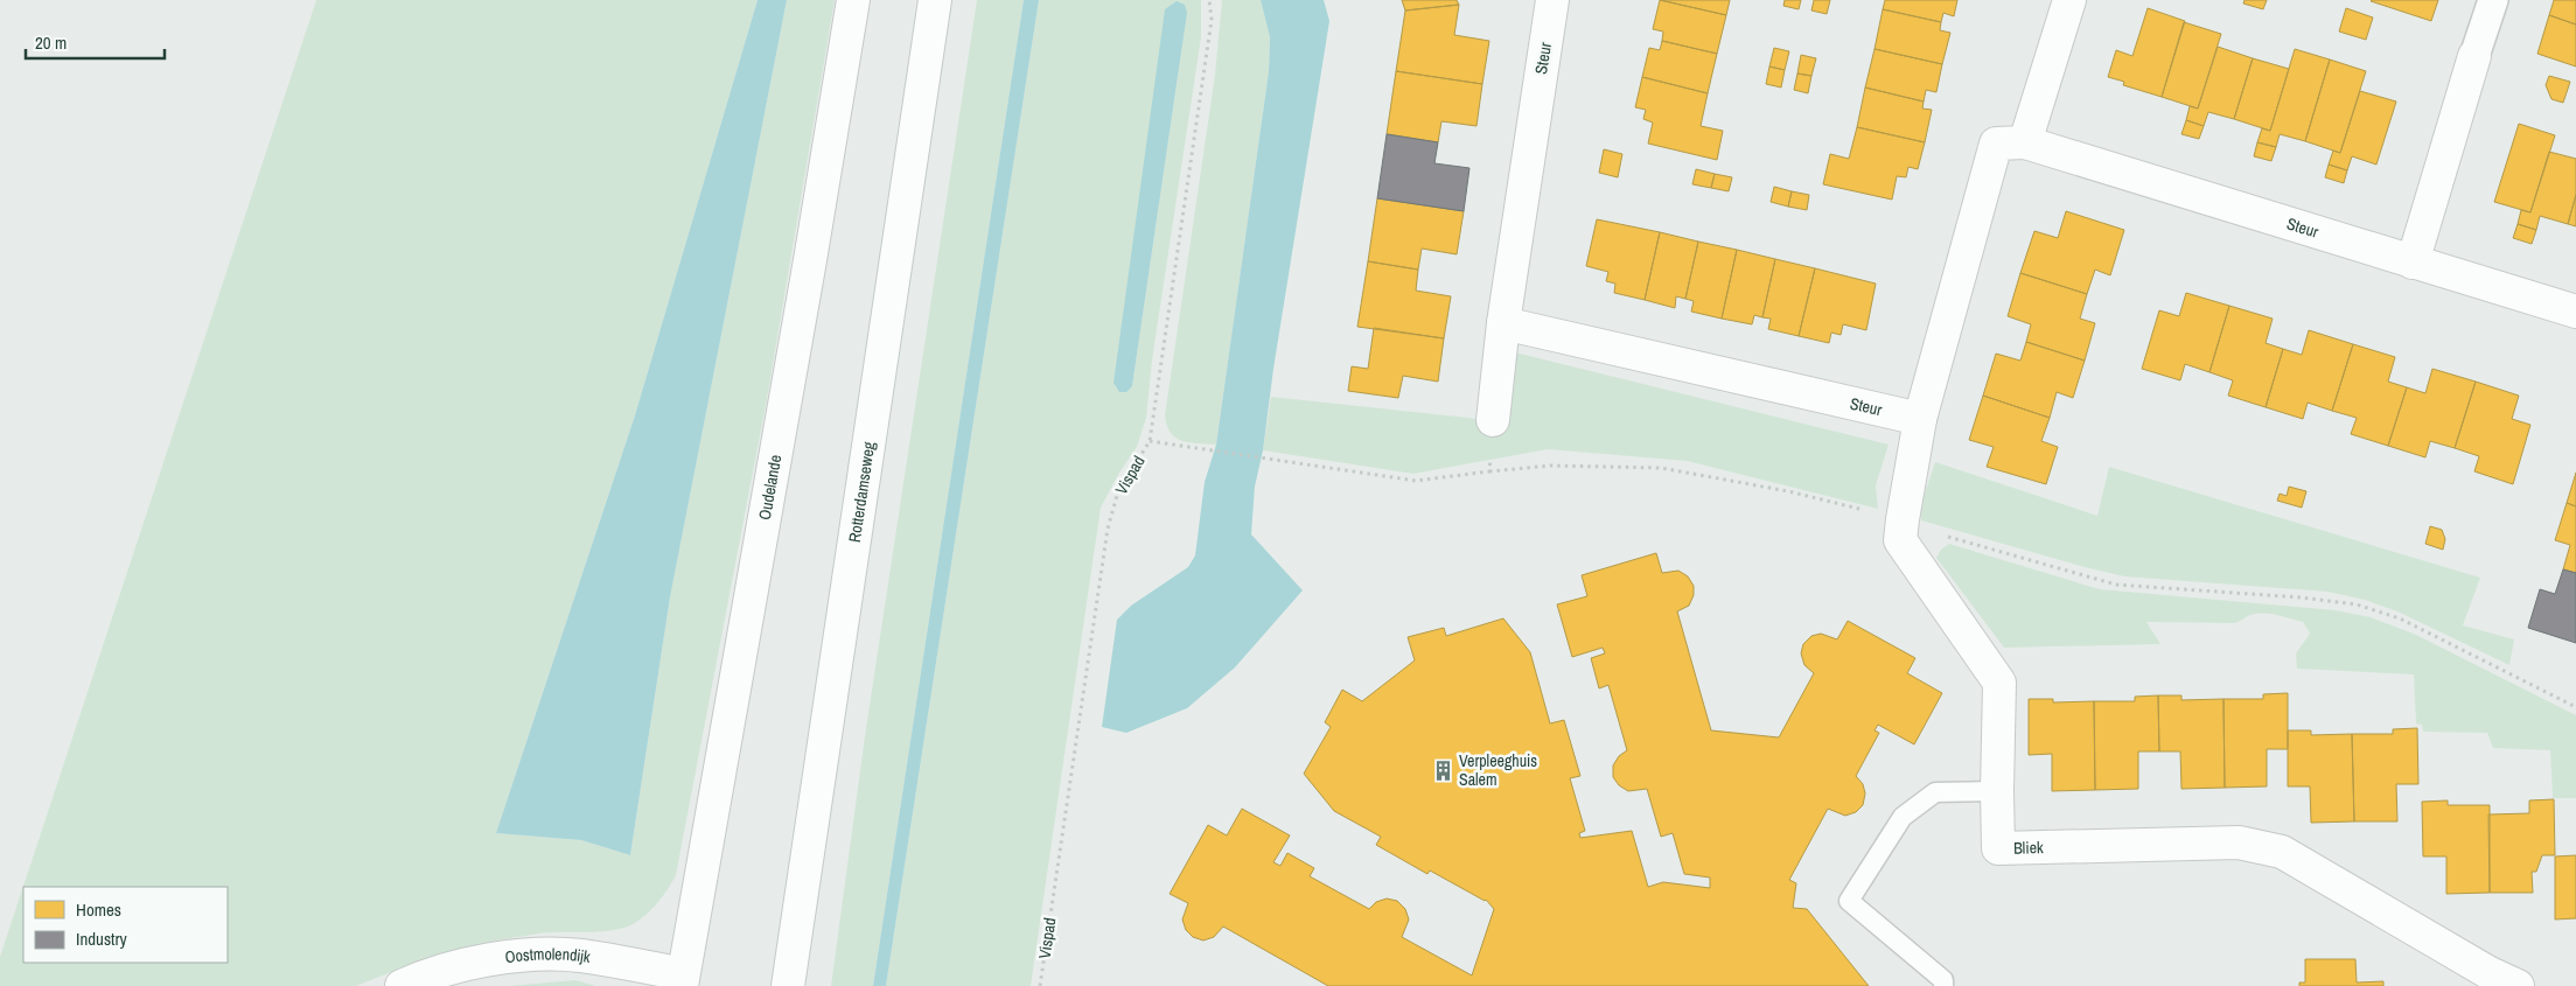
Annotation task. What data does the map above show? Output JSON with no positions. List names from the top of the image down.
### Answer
{
  "streets": {
    "street": [
      "Steur",
      "Oudelande",
      "Rotterdamseweg",
      "Bliek",
      "Oostmolendijk"
    ],
    "path": ["Vispad"]
  },
  "crossings": [
    ["Steur", "Bliek"],
    ["Oudelande", "Oostmolendijk"]
  ],
  "places": {
    "building": ["Verpleeghuis Salem"]
  },
  "legend": ["Homes", "Industry"],
  "scale_bar": "20 m"
}
